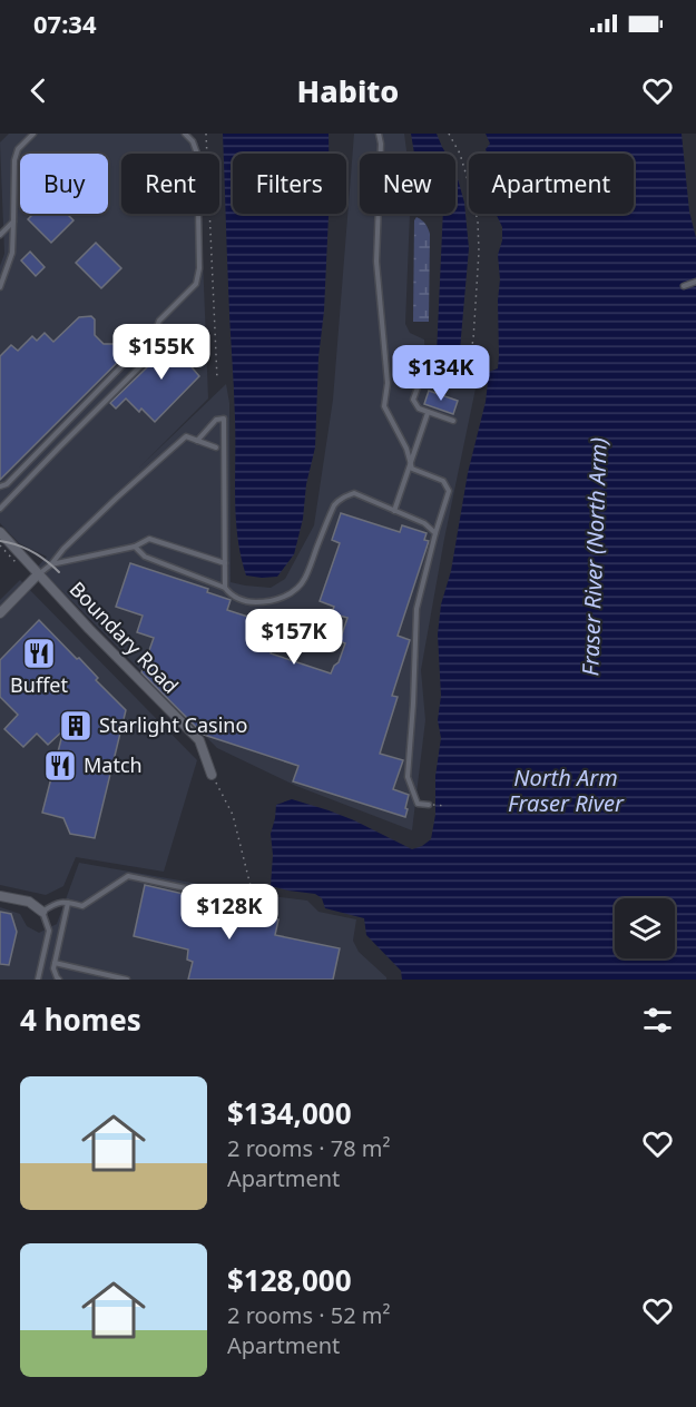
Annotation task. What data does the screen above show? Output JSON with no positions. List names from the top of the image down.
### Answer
{
  "streets": {
    "street": ["Boundary Road"]
  },
  "water": ["Fraser River (North Arm)", "North Arm Fraser River"],
  "places": {
    "restaurant": ["Buffet", "Match"],
    "building": ["Starlight Casino"]
  },
  "page": {
    "status": "07:34",
    "header": "Habito",
    "chip": [
      "Buy",
      "Rent",
      "Filters",
      "New",
      "Apartment"
    ],
    "price": [
      "$155K",
      "$134K",
      "$157K",
      "$128K"
    ],
    "heading": "4 homes",
    "list": [
      {
        "name": "$134,000",
        "note": "2 rooms · 78 m² · Apartment"
      },
      {
        "name": "$128,000",
        "note": "2 rooms · 52 m² · Apartment"
      }
    ]
  }
}
